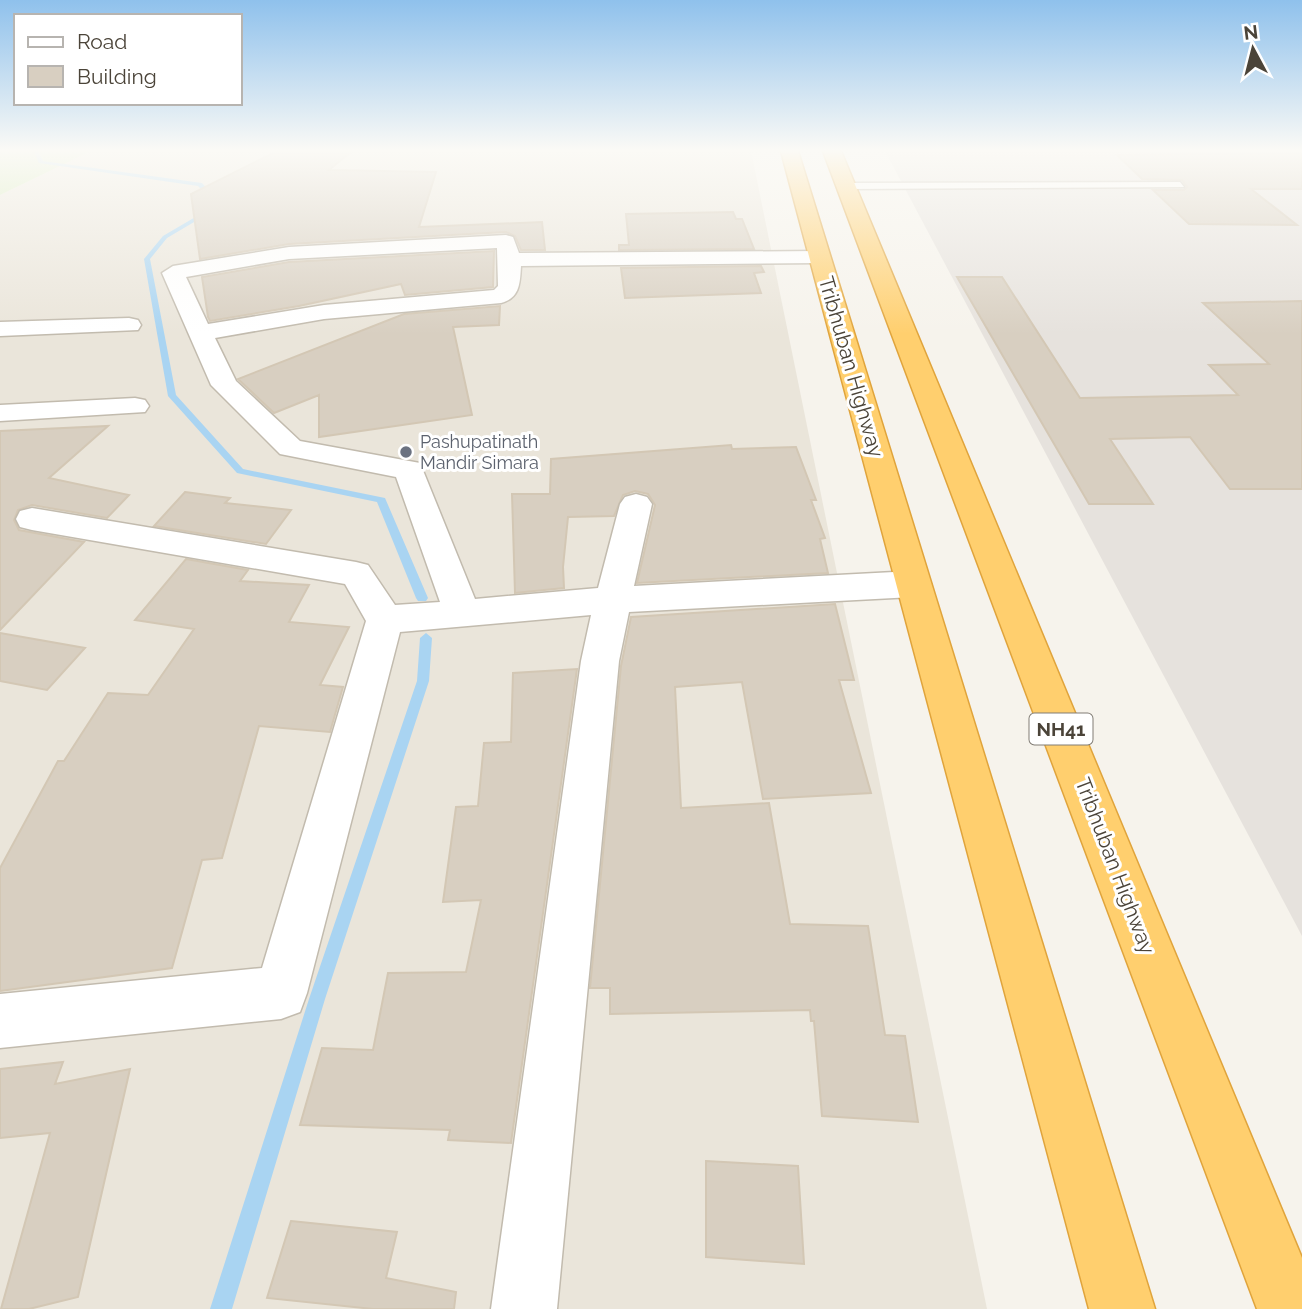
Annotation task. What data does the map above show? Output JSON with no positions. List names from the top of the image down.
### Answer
{
  "streets": {
    "highway": ["Tribhuban Highway", "NH41"]
  },
  "places": ["Pashupatinath Mandir Simara"],
  "legend": ["Road", "Building"],
  "north": "top"
}
